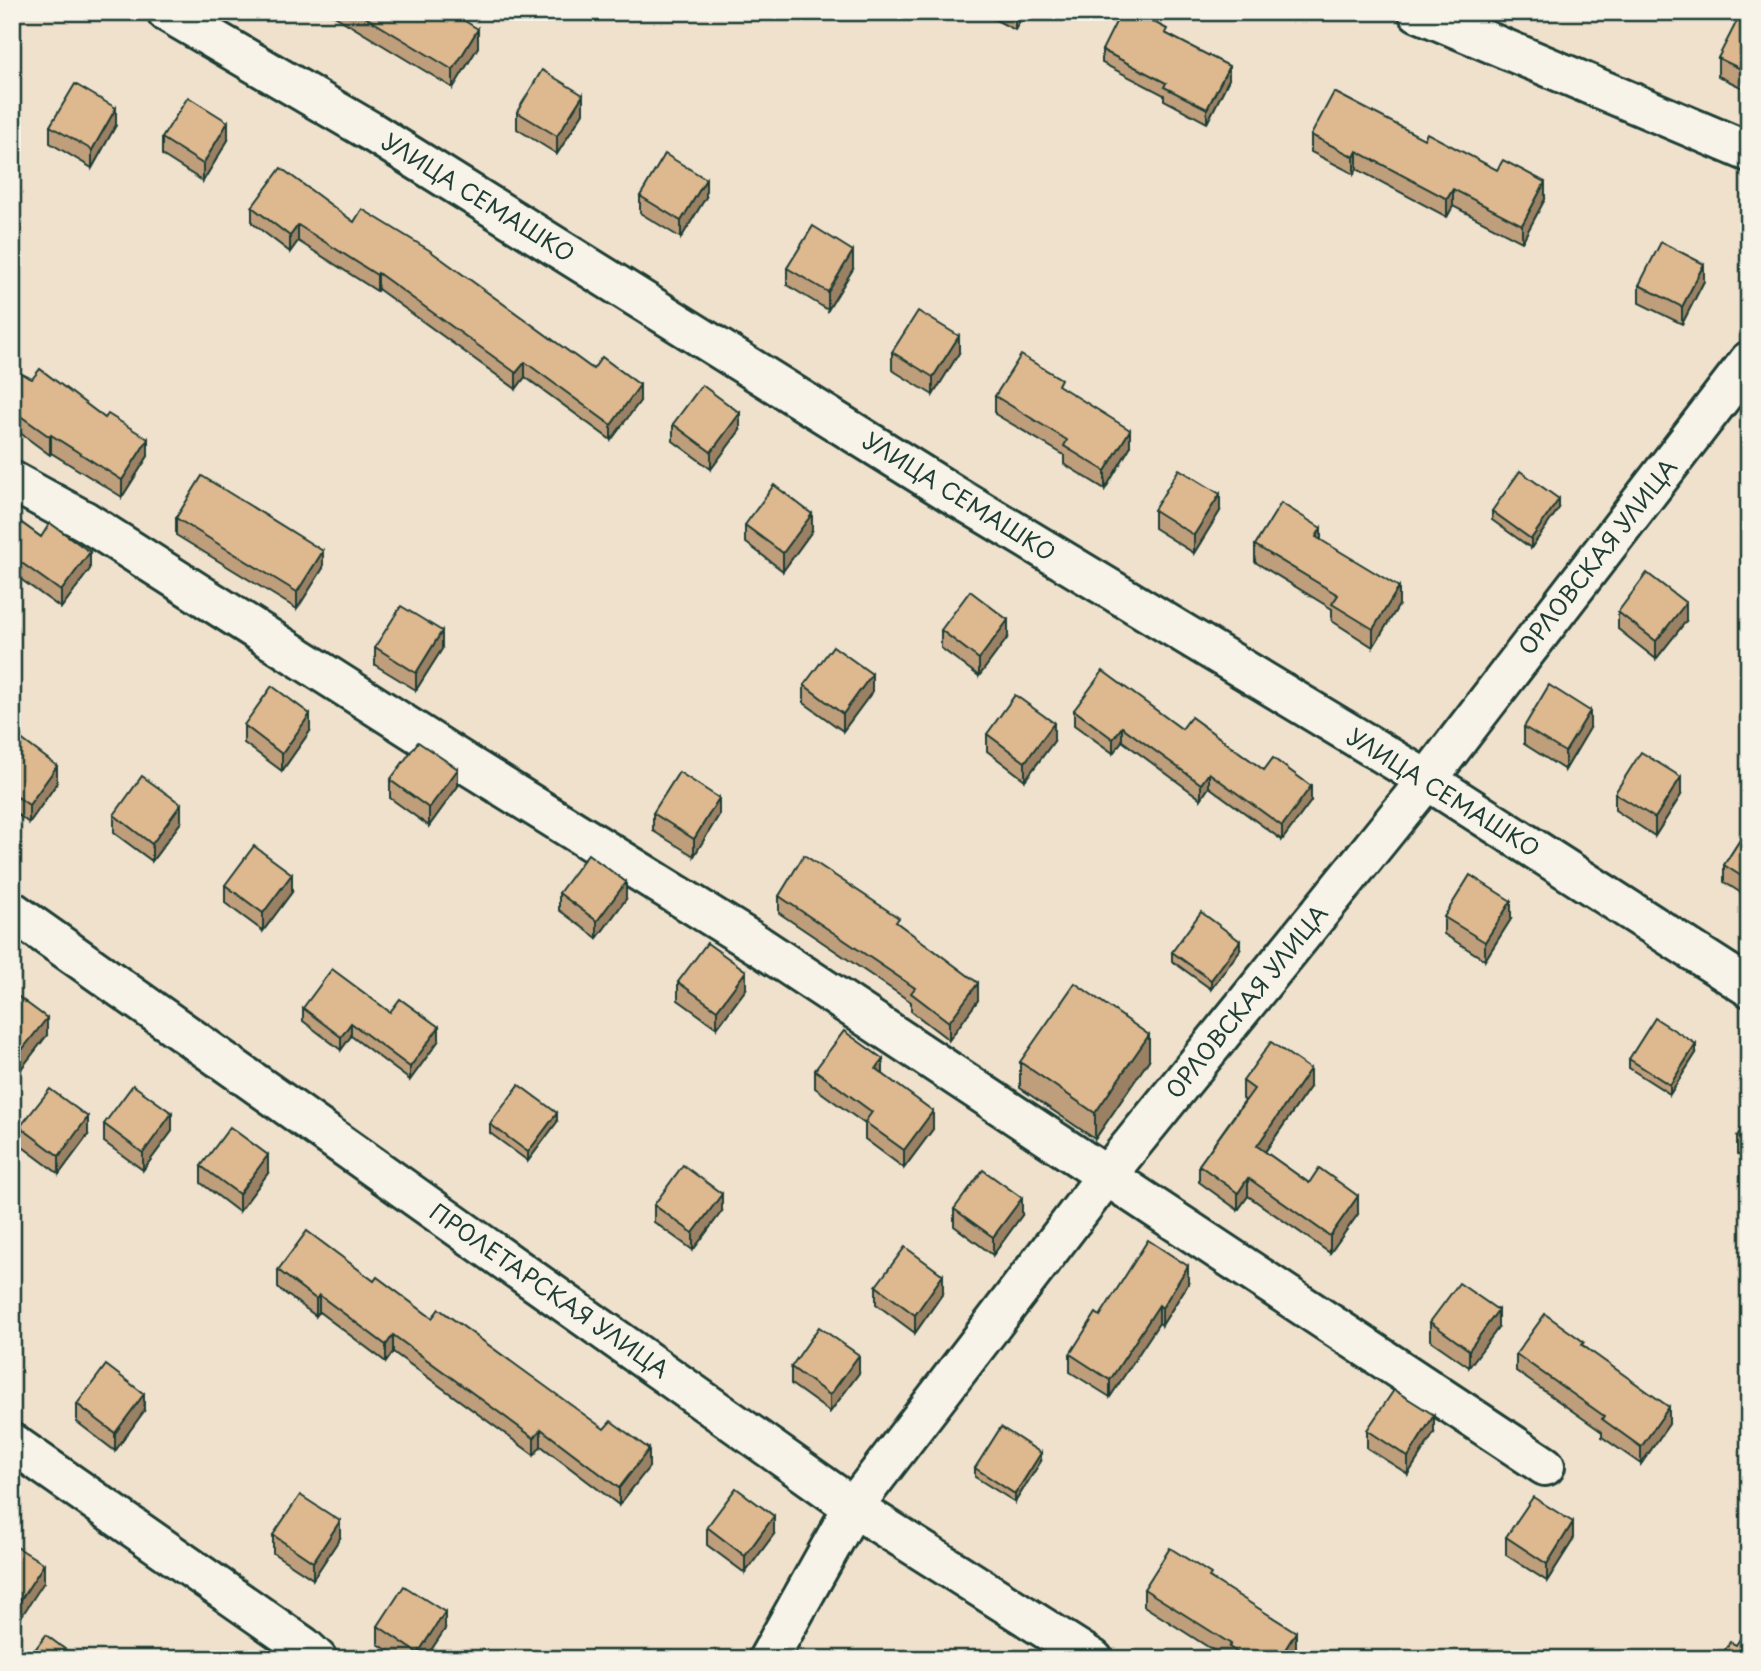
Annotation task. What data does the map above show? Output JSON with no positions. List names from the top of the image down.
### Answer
{
  "streets": {
    "street": ["УЛИЦА СЕМАШКО", "ОРЛОВСКАЯ УЛИЦА", "ПРОЛЕТАРСКАЯ УЛИЦА"]
  },
  "crossings": [
    ["УЛИЦА СЕМАШКО", "ОРЛОВСКАЯ УЛИЦА"],
    ["ОРЛОВСКАЯ УЛИЦА", "ПРОЛЕТАРСКАЯ УЛИЦА"]
  ]
}
